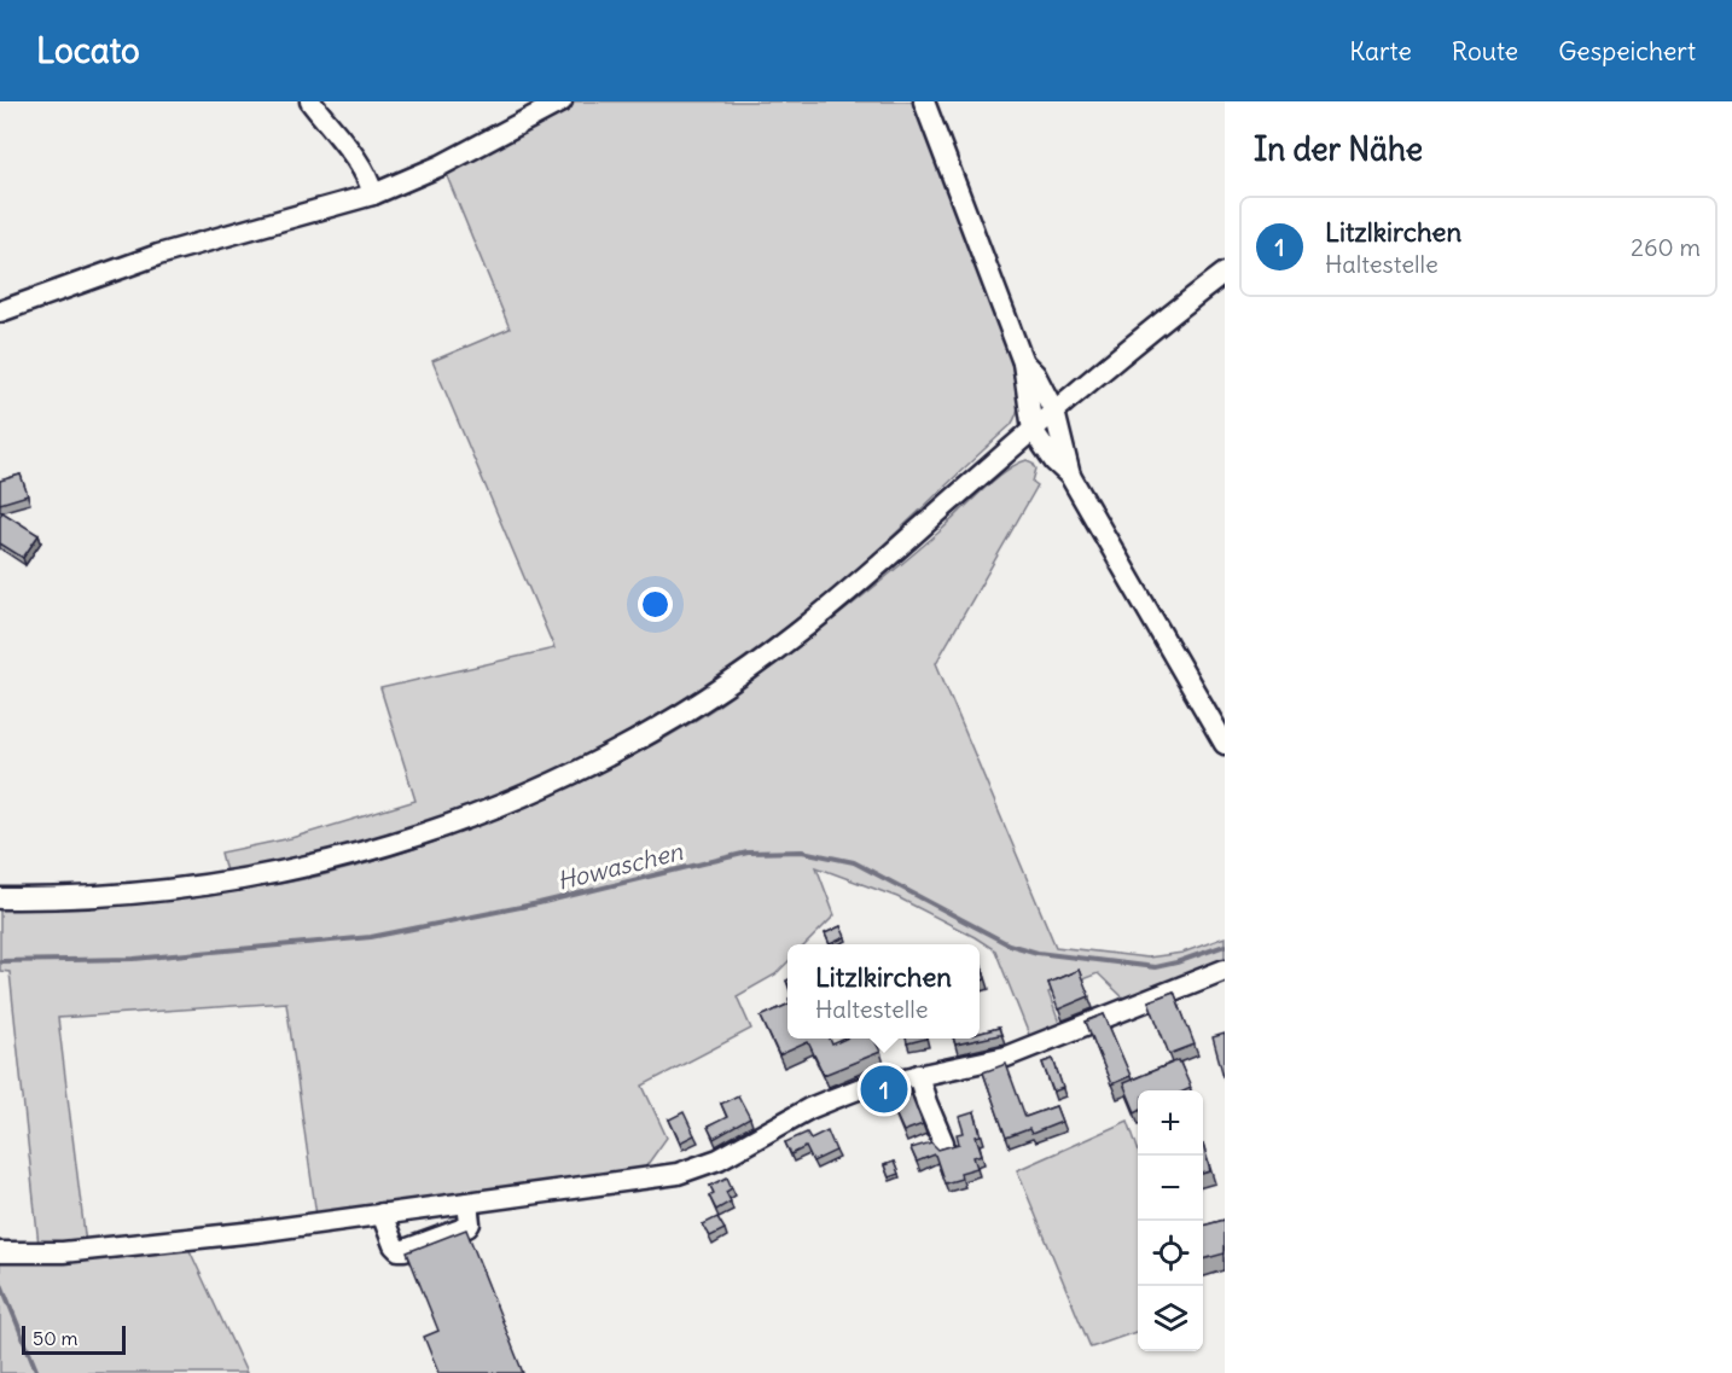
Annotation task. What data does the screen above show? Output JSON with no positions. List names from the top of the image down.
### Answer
{
  "water": ["Howaschen"],
  "scale_bar": "50 m",
  "page": {
    "header": "Locato",
    "nav": ["Karte", "Route", "Gespeichert"],
    "heading": "In der Nähe",
    "list": [
      {
        "mark": "1",
        "name": "Litzlkirchen",
        "note": "Haltestelle",
        "value": "260 m"
      }
    ],
    "popup": ["Litzlkirchen", "Haltestelle"],
    "pins": "1",
    "map_buttons": ["+", "−"],
    "scale": "50 m"
  }
}
